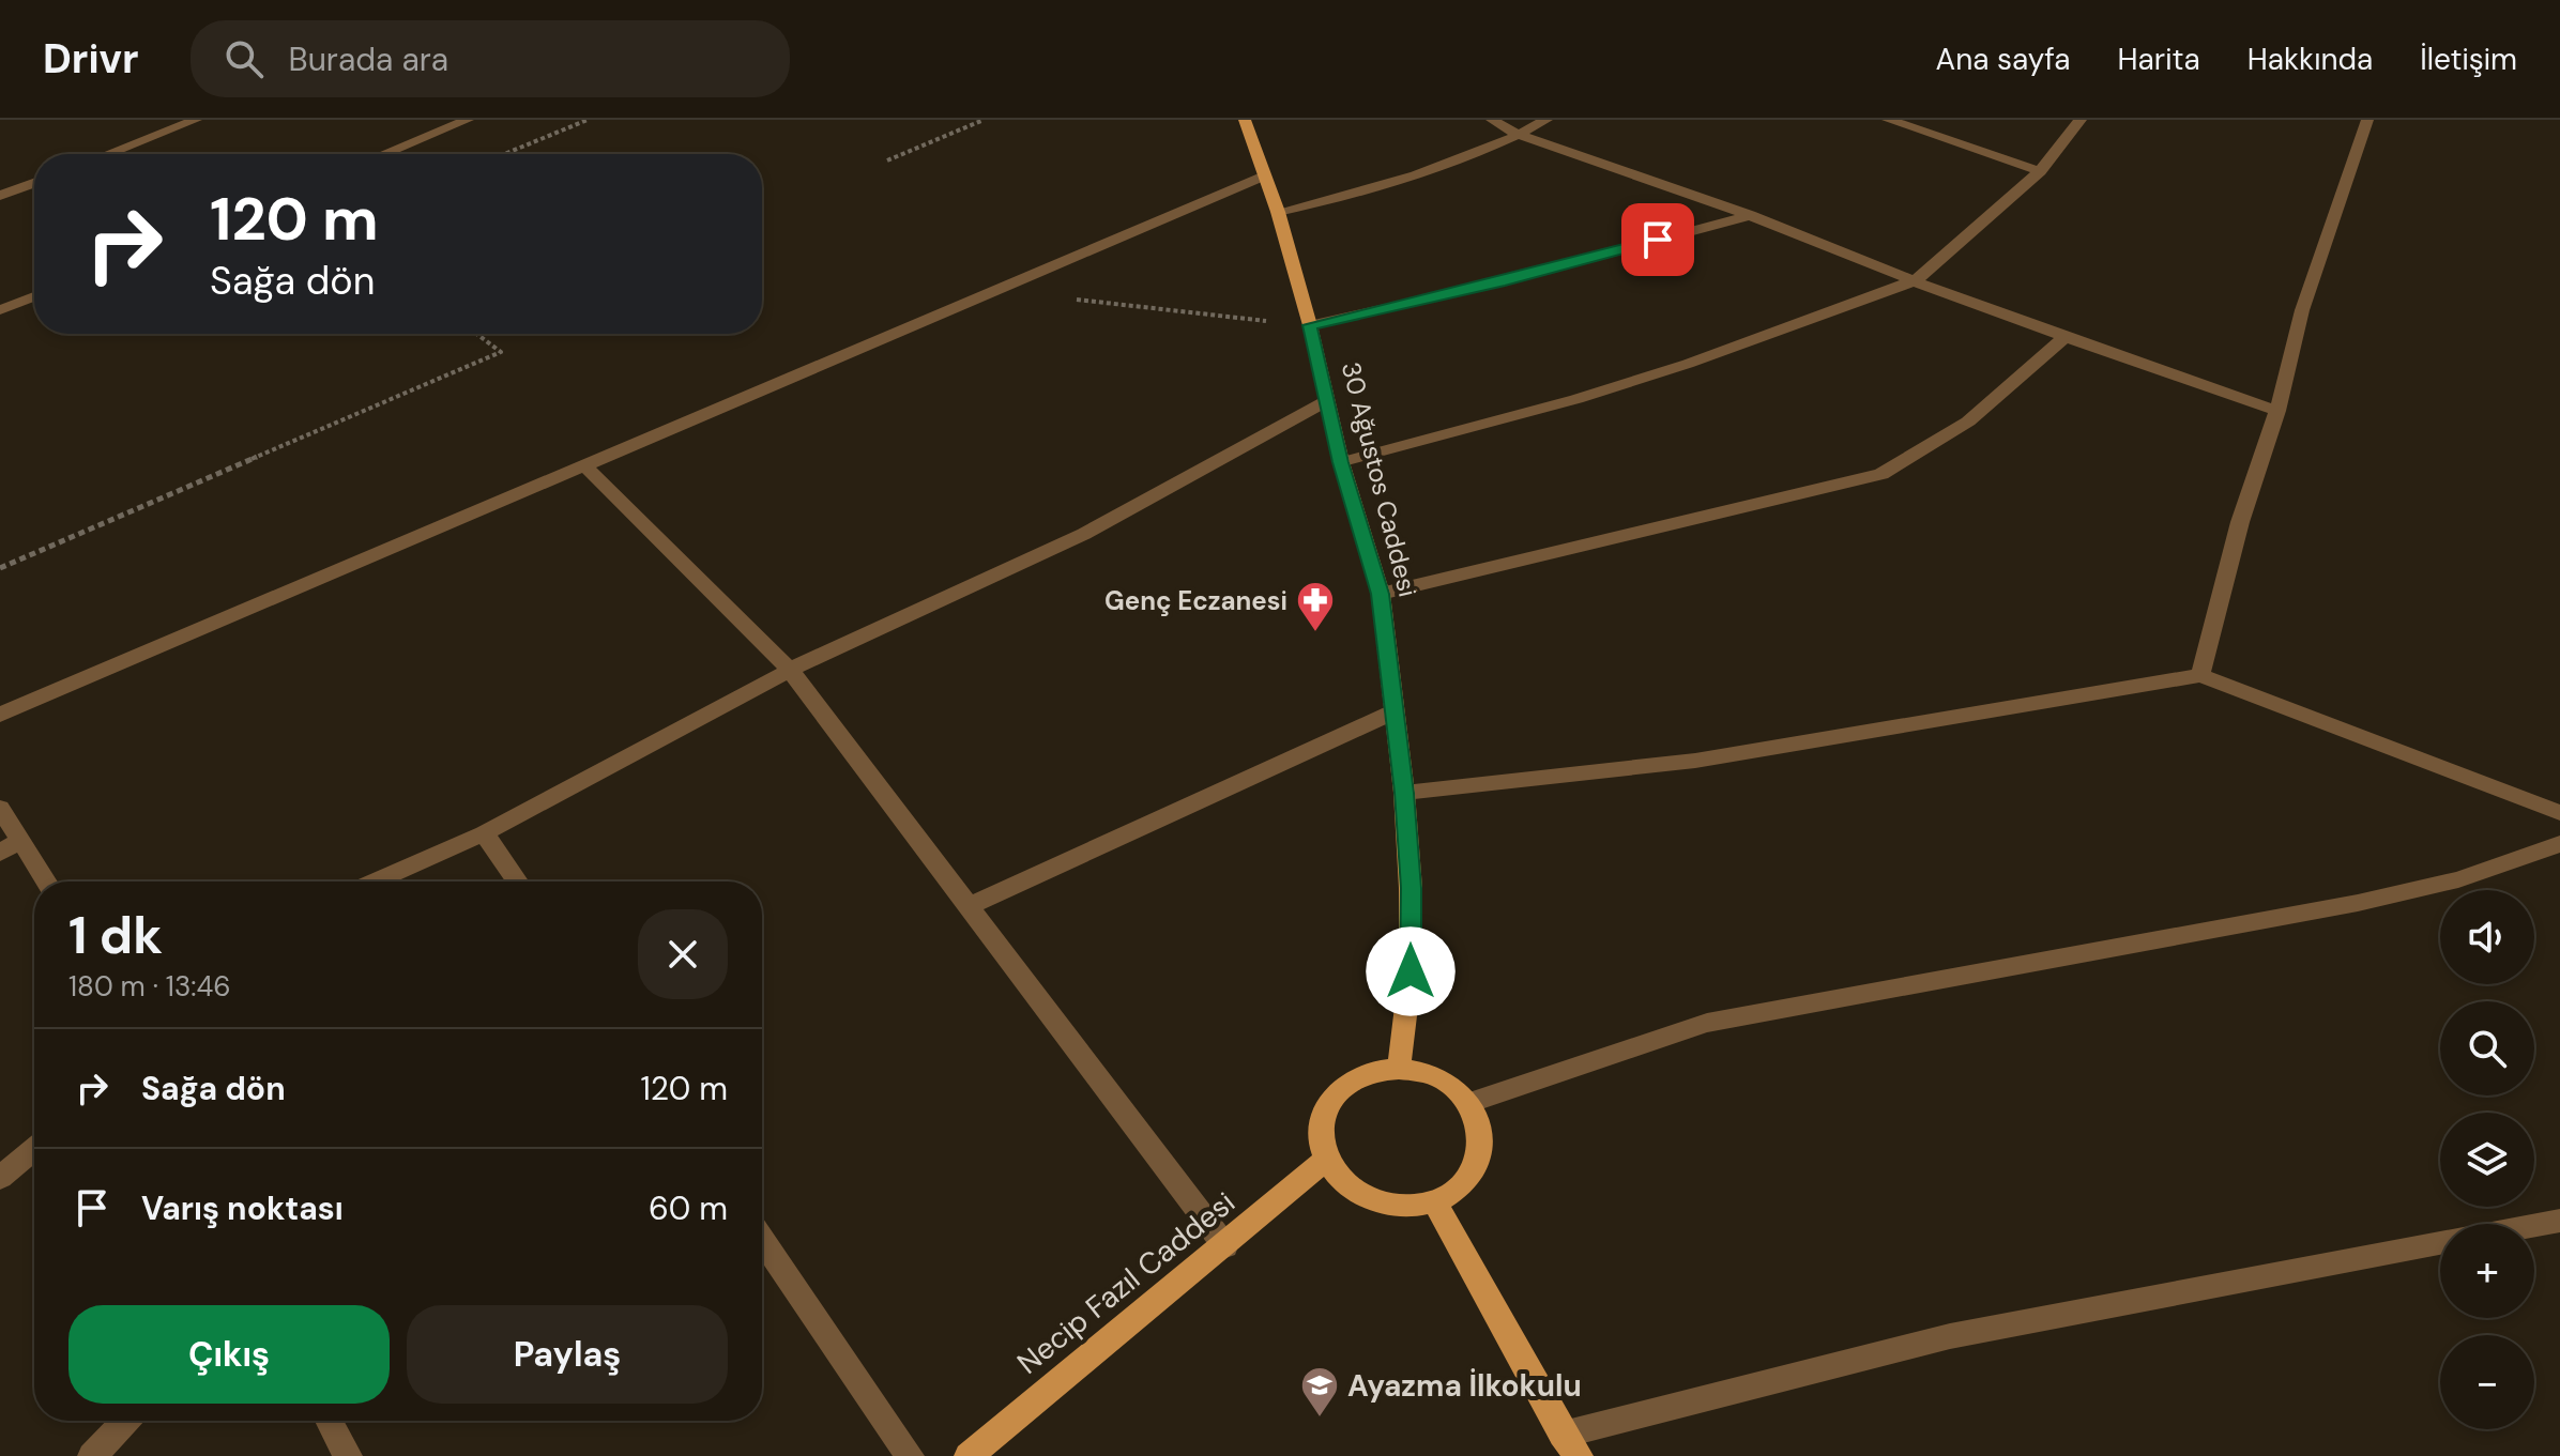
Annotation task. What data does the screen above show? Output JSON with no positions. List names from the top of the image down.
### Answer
{
  "streets": {
    "main road": ["30 Ağustos Caddesi", "Necip Fazıl Caddesi"]
  },
  "crossings": [
    ["30 Ağustos Caddesi", "Necip Fazıl Caddesi"]
  ],
  "places": {
    "pharmacy": ["Genç Eczanesi"],
    "school or university": ["Ayazma İlkokulu"]
  },
  "page": {
    "header": "Drivr",
    "search": "Burada ara",
    "nav": [
      "Ana sayfa",
      "Harita",
      "Hakkında",
      "İletişim"
    ],
    "turn": ["120 m", "Sağa dön"],
    "heading": ["1 dk", "180 m · 13:46"],
    "map_buttons": ["+", "−"],
    "list": [
      {
        "name": "Sağa dön",
        "value": "120 m"
      },
      {
        "name": "Varış noktası",
        "value": "60 m"
      }
    ],
    "buttons": ["Çıkış", "Paylaş"]
  }
}
